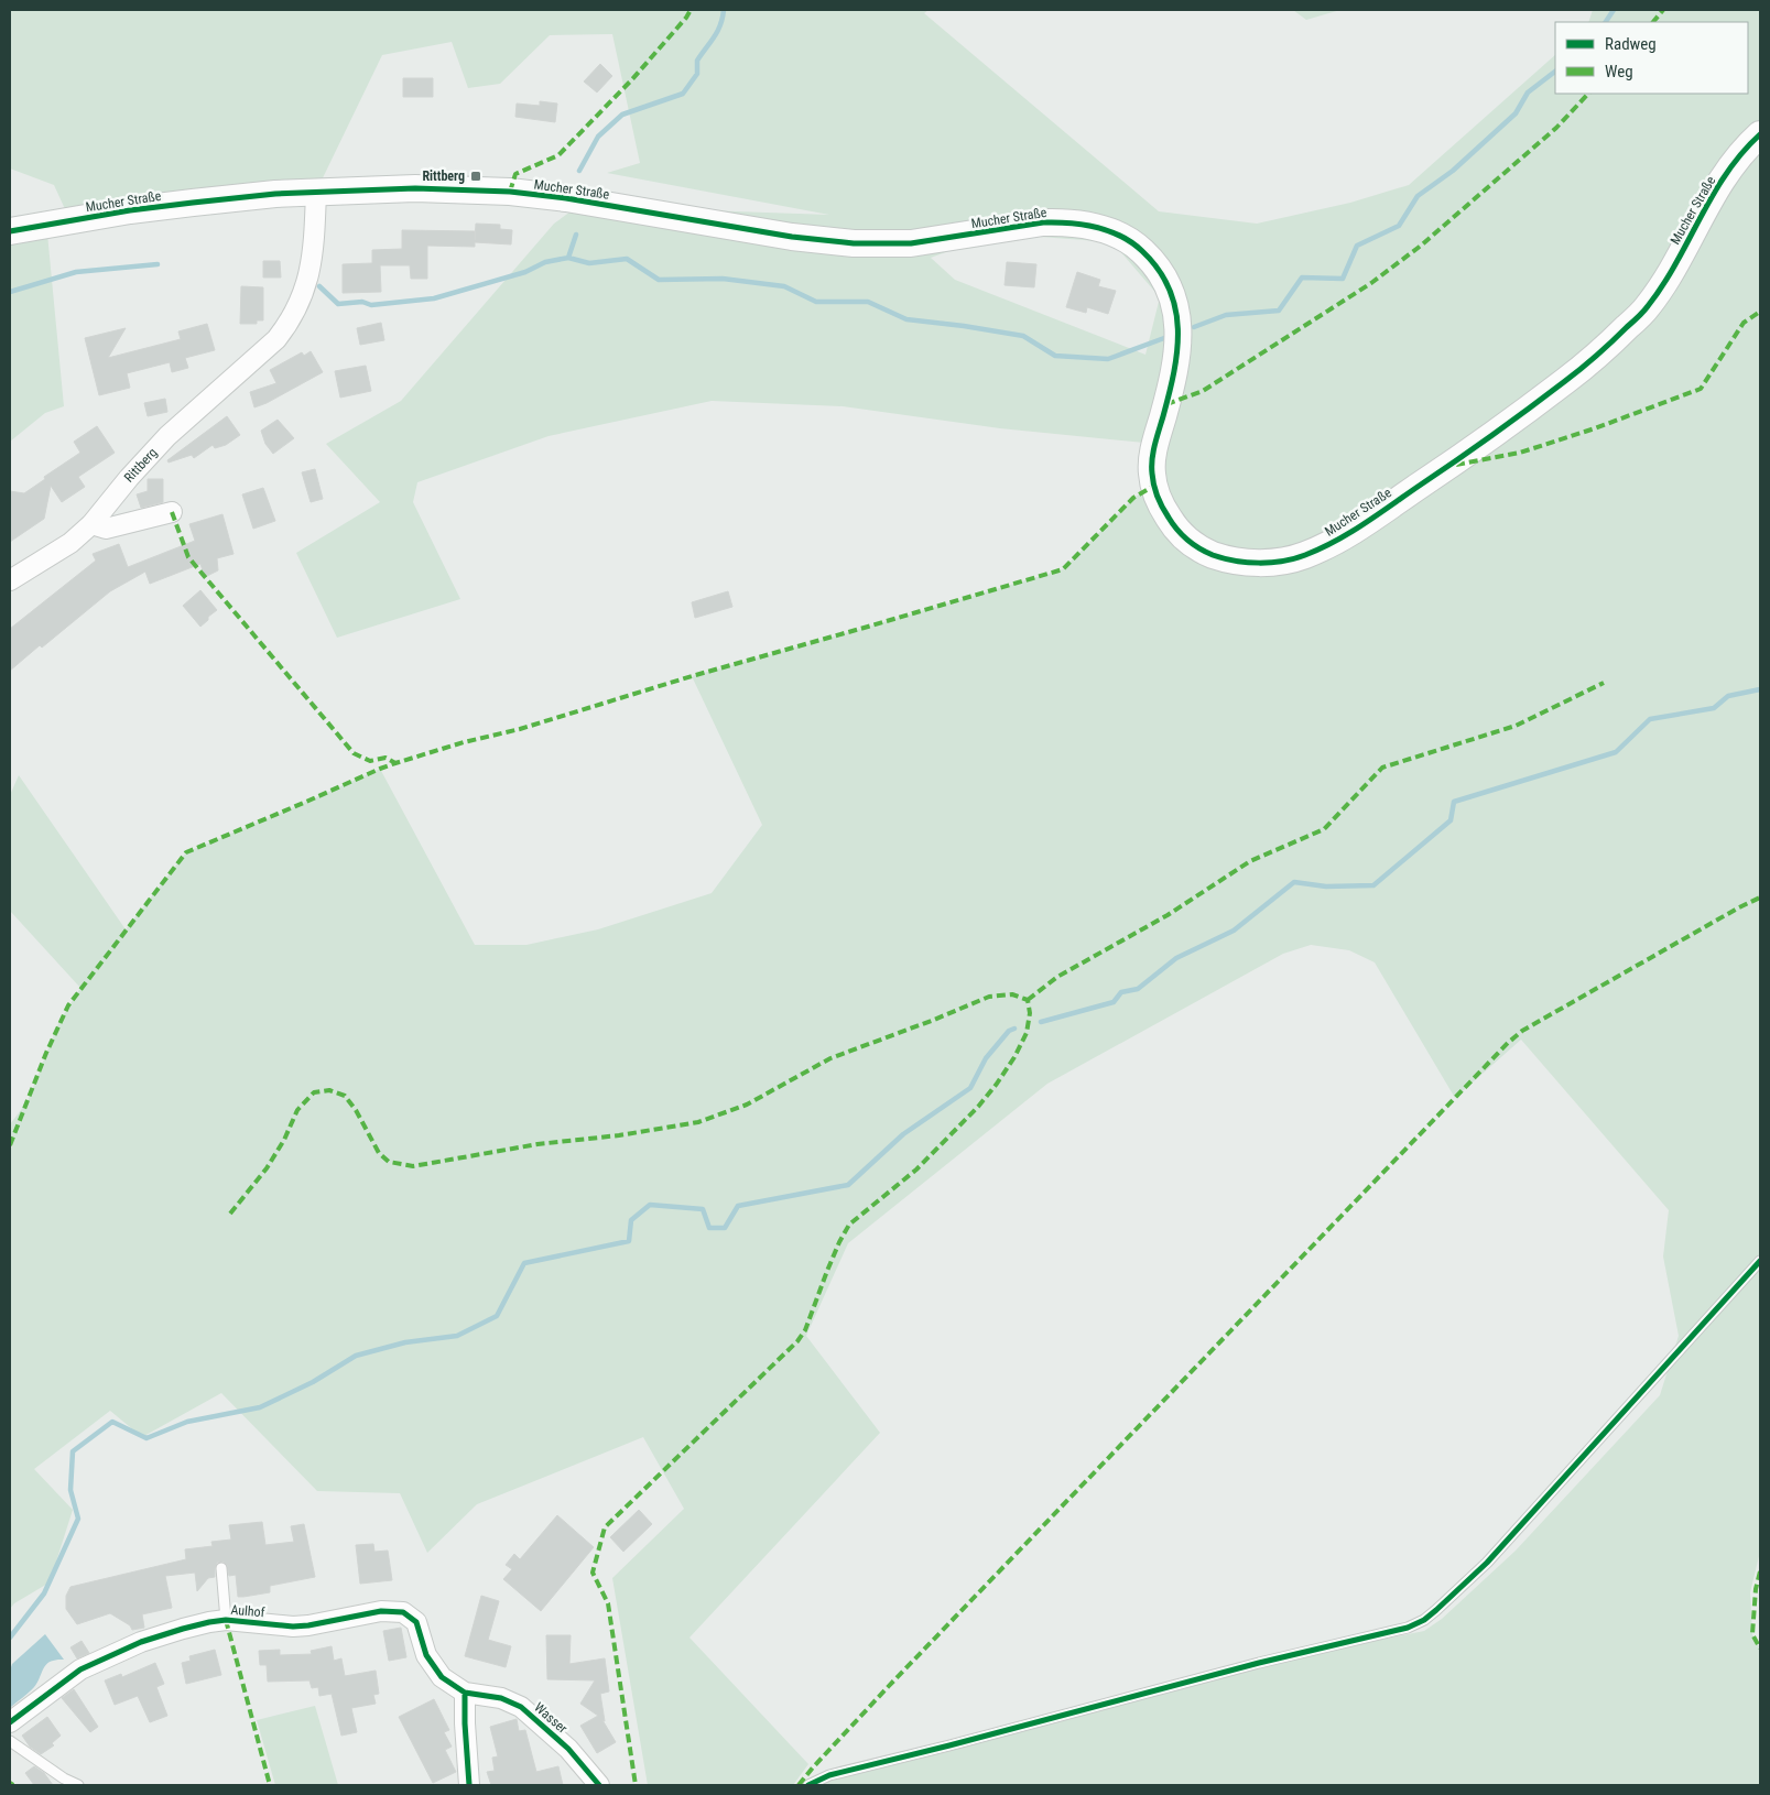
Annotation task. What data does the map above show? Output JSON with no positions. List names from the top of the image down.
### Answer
{
  "streets": {
    "main road": ["Mucher Straße"],
    "street": ["Rittberg", "Aulhof", "Wasser"]
  },
  "crossings": [
    ["Mucher Straße", "Rittberg"],
    ["Aulhof", "Wasser"]
  ],
  "places": {
    "transit": ["Rittberg"]
  },
  "legend": ["Radweg", "Weg"]
}
